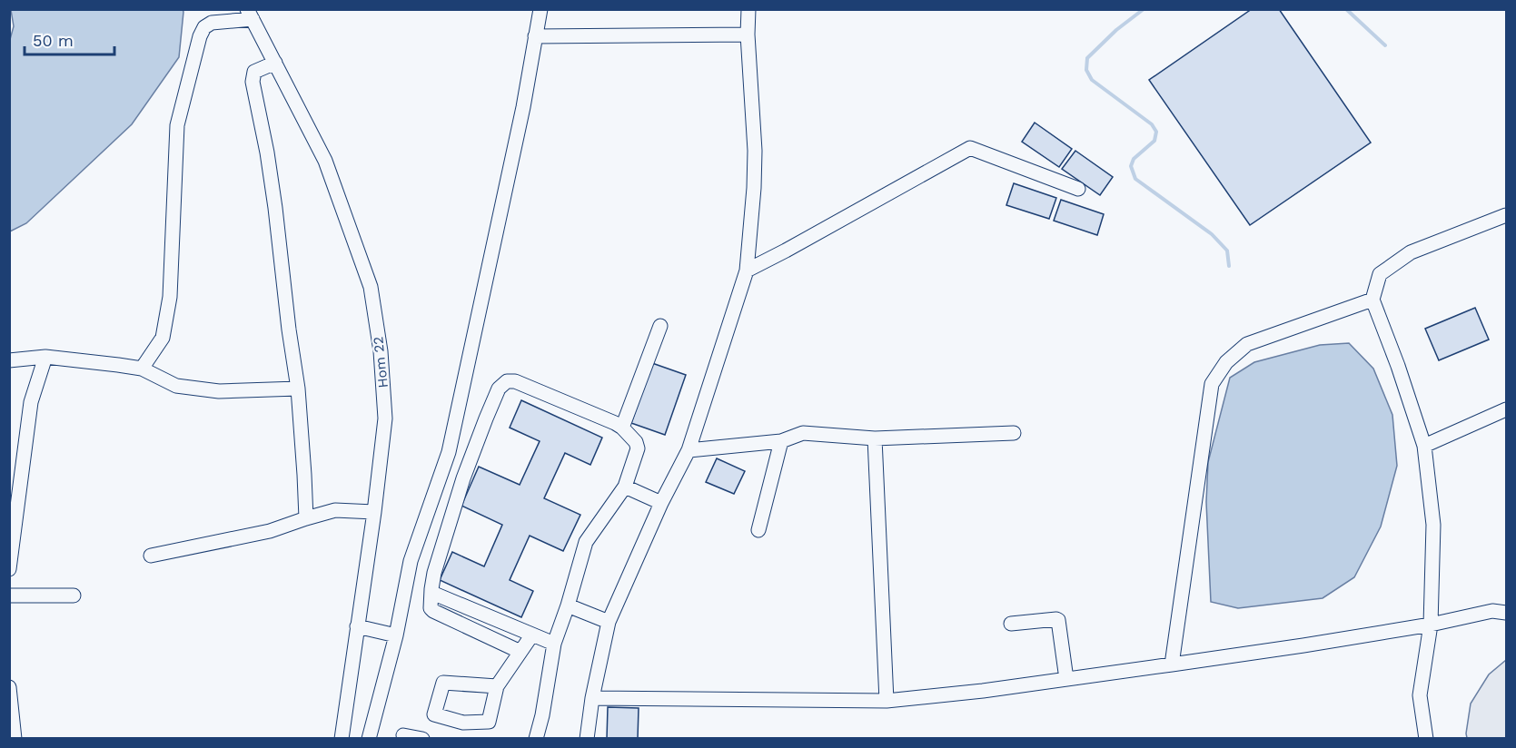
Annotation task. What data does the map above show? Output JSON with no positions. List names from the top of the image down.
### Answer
{
  "streets": {
    "street": ["Hom 22"]
  },
  "scale_bar": "50 m"
}
